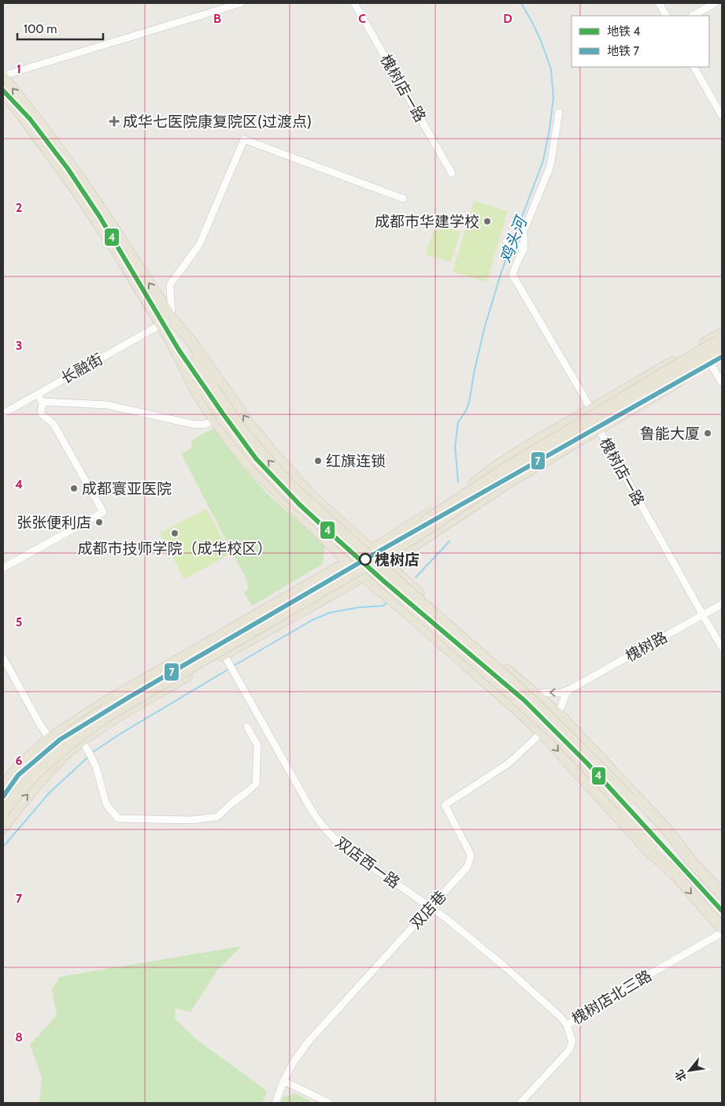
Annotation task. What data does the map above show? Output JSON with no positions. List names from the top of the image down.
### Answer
{
  "streets": {
    "street": [
      "槐树店一路",
      "长融街",
      "槐树路",
      "双店西一路",
      "双店巷",
      "槐树店北三路"
    ]
  },
  "crossings": [
    ["槐树店一路", "槐树路"],
    ["双店西一路", "双店巷"],
    ["双店西一路", "槐树店北三路"]
  ],
  "water": ["鸡头河"],
  "places": {
    "health": ["成华七医院康复院区(过渡点)"],
    "other": [
      "成都市华建学校",
      "鲁能大厦",
      "红旗连锁",
      "成都寰亚医院",
      "张张便利店",
      "成都市技师学院（成华校区）",
      "槐树店"
    ]
  },
  "lines": ["metro line 4", "metro line 7"],
  "legend": ["地铁 4", "地铁 7"],
  "scale_bar": "100 m",
  "north": "bottom left",
  "grid": {
    "columns": ["B", "C", "D"],
    "rows": [
      "1",
      "2",
      "3",
      "4",
      "5",
      "6",
      "7",
      "8"
    ]
  }
}
